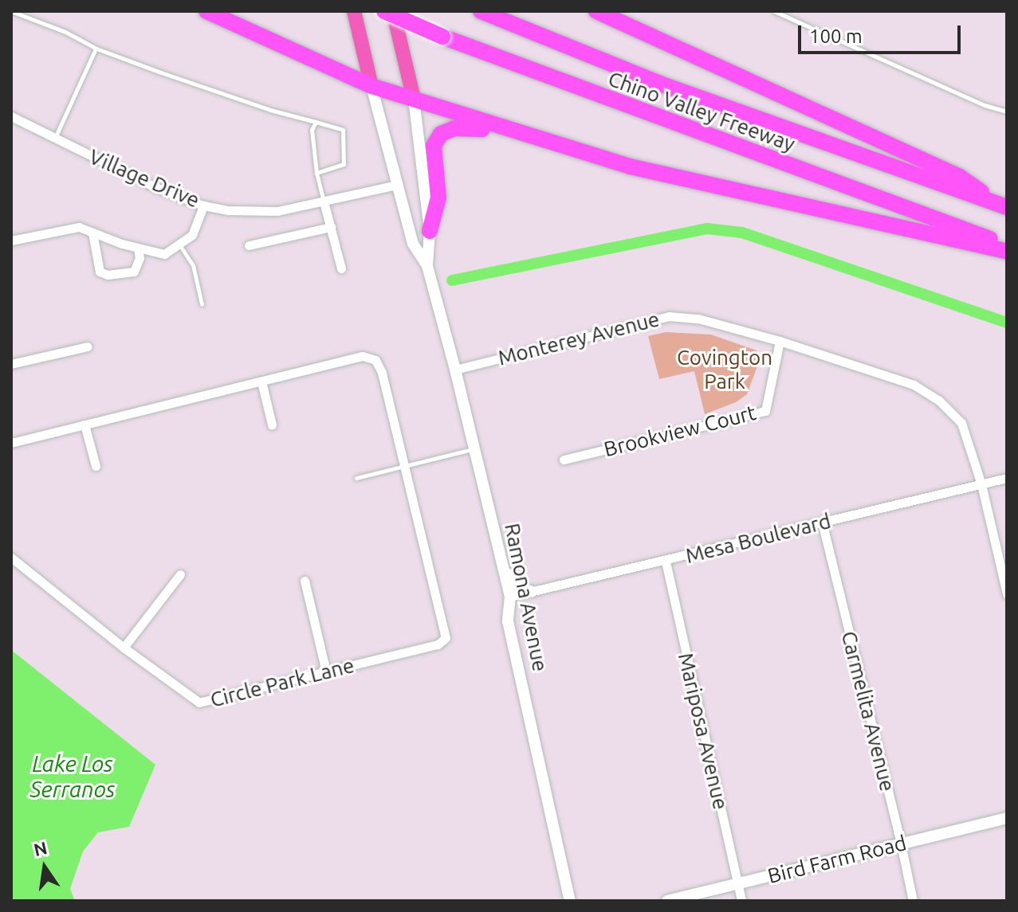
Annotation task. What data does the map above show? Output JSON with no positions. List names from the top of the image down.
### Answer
{
  "streets": {
    "highway": ["Chino Valley Freeway"],
    "main road": ["Ramona Avenue"],
    "street": [
      "Village Drive",
      "Monterey Avenue",
      "Brookview Court",
      "Mesa Boulevard",
      "Circle Park Lane",
      "Carmelita Avenue",
      "Mariposa Avenue",
      "Bird Farm Road"
    ]
  },
  "crossings": [
    ["Village Drive", "Ramona Avenue"],
    ["Monterey Avenue", "Brookview Court"],
    ["Monterey Avenue", "Mesa Boulevard"],
    ["Monterey Avenue", "Ramona Avenue"],
    ["Mesa Boulevard", "Ramona Avenue"],
    ["Mesa Boulevard", "Carmelita Avenue"],
    ["Mesa Boulevard", "Mariposa Avenue"],
    ["Carmelita Avenue", "Bird Farm Road"],
    ["Mariposa Avenue", "Bird Farm Road"]
  ],
  "water": ["Lake Los Serranos"],
  "parks": ["Covington Park"],
  "scale_bar": "100 m",
  "north": "top"
}
